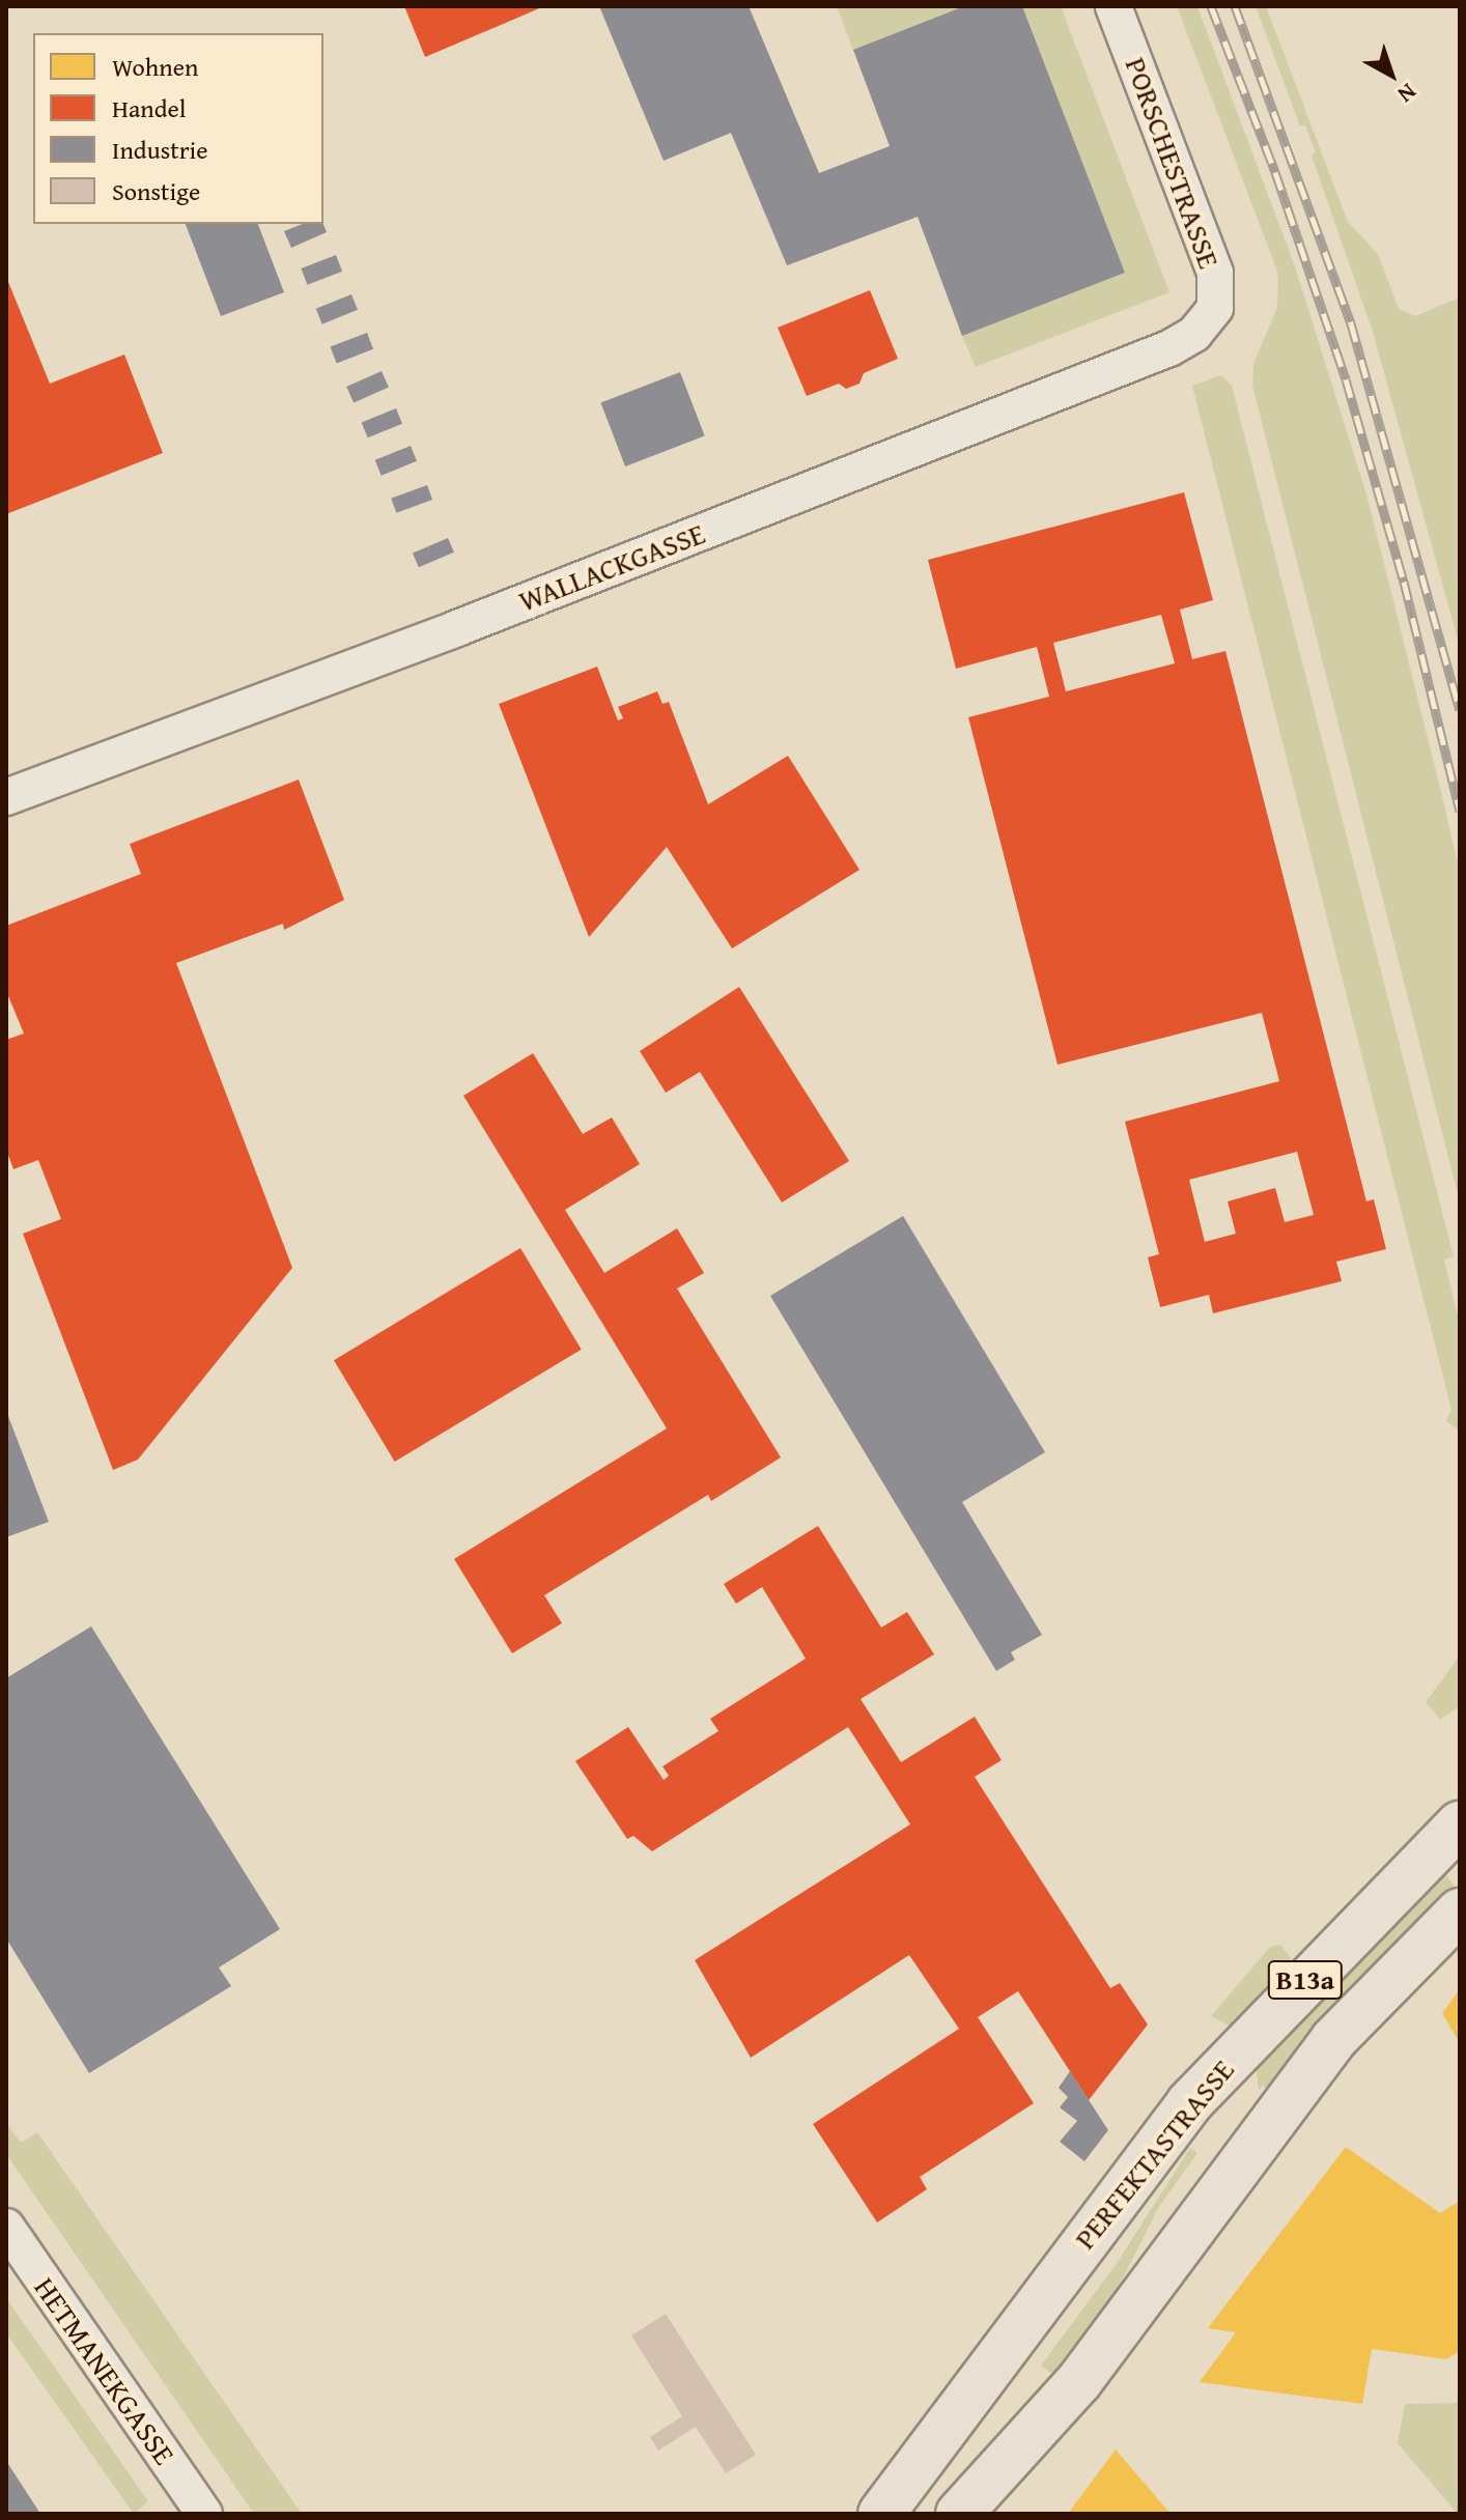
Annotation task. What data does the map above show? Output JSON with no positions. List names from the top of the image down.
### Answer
{
  "streets": {
    "main road": ["B13a", "PERFEKTASTRASSE"],
    "street": ["PORSCHESTRASSE", "WALLACKGASSE", "HETMANEKGASSE"]
  },
  "crossings": [
    ["PORSCHESTRASSE", "WALLACKGASSE"]
  ],
  "legend": [
    "Wohnen",
    "Handel",
    "Industrie",
    "Sonstige"
  ],
  "north": "bottom right"
}
